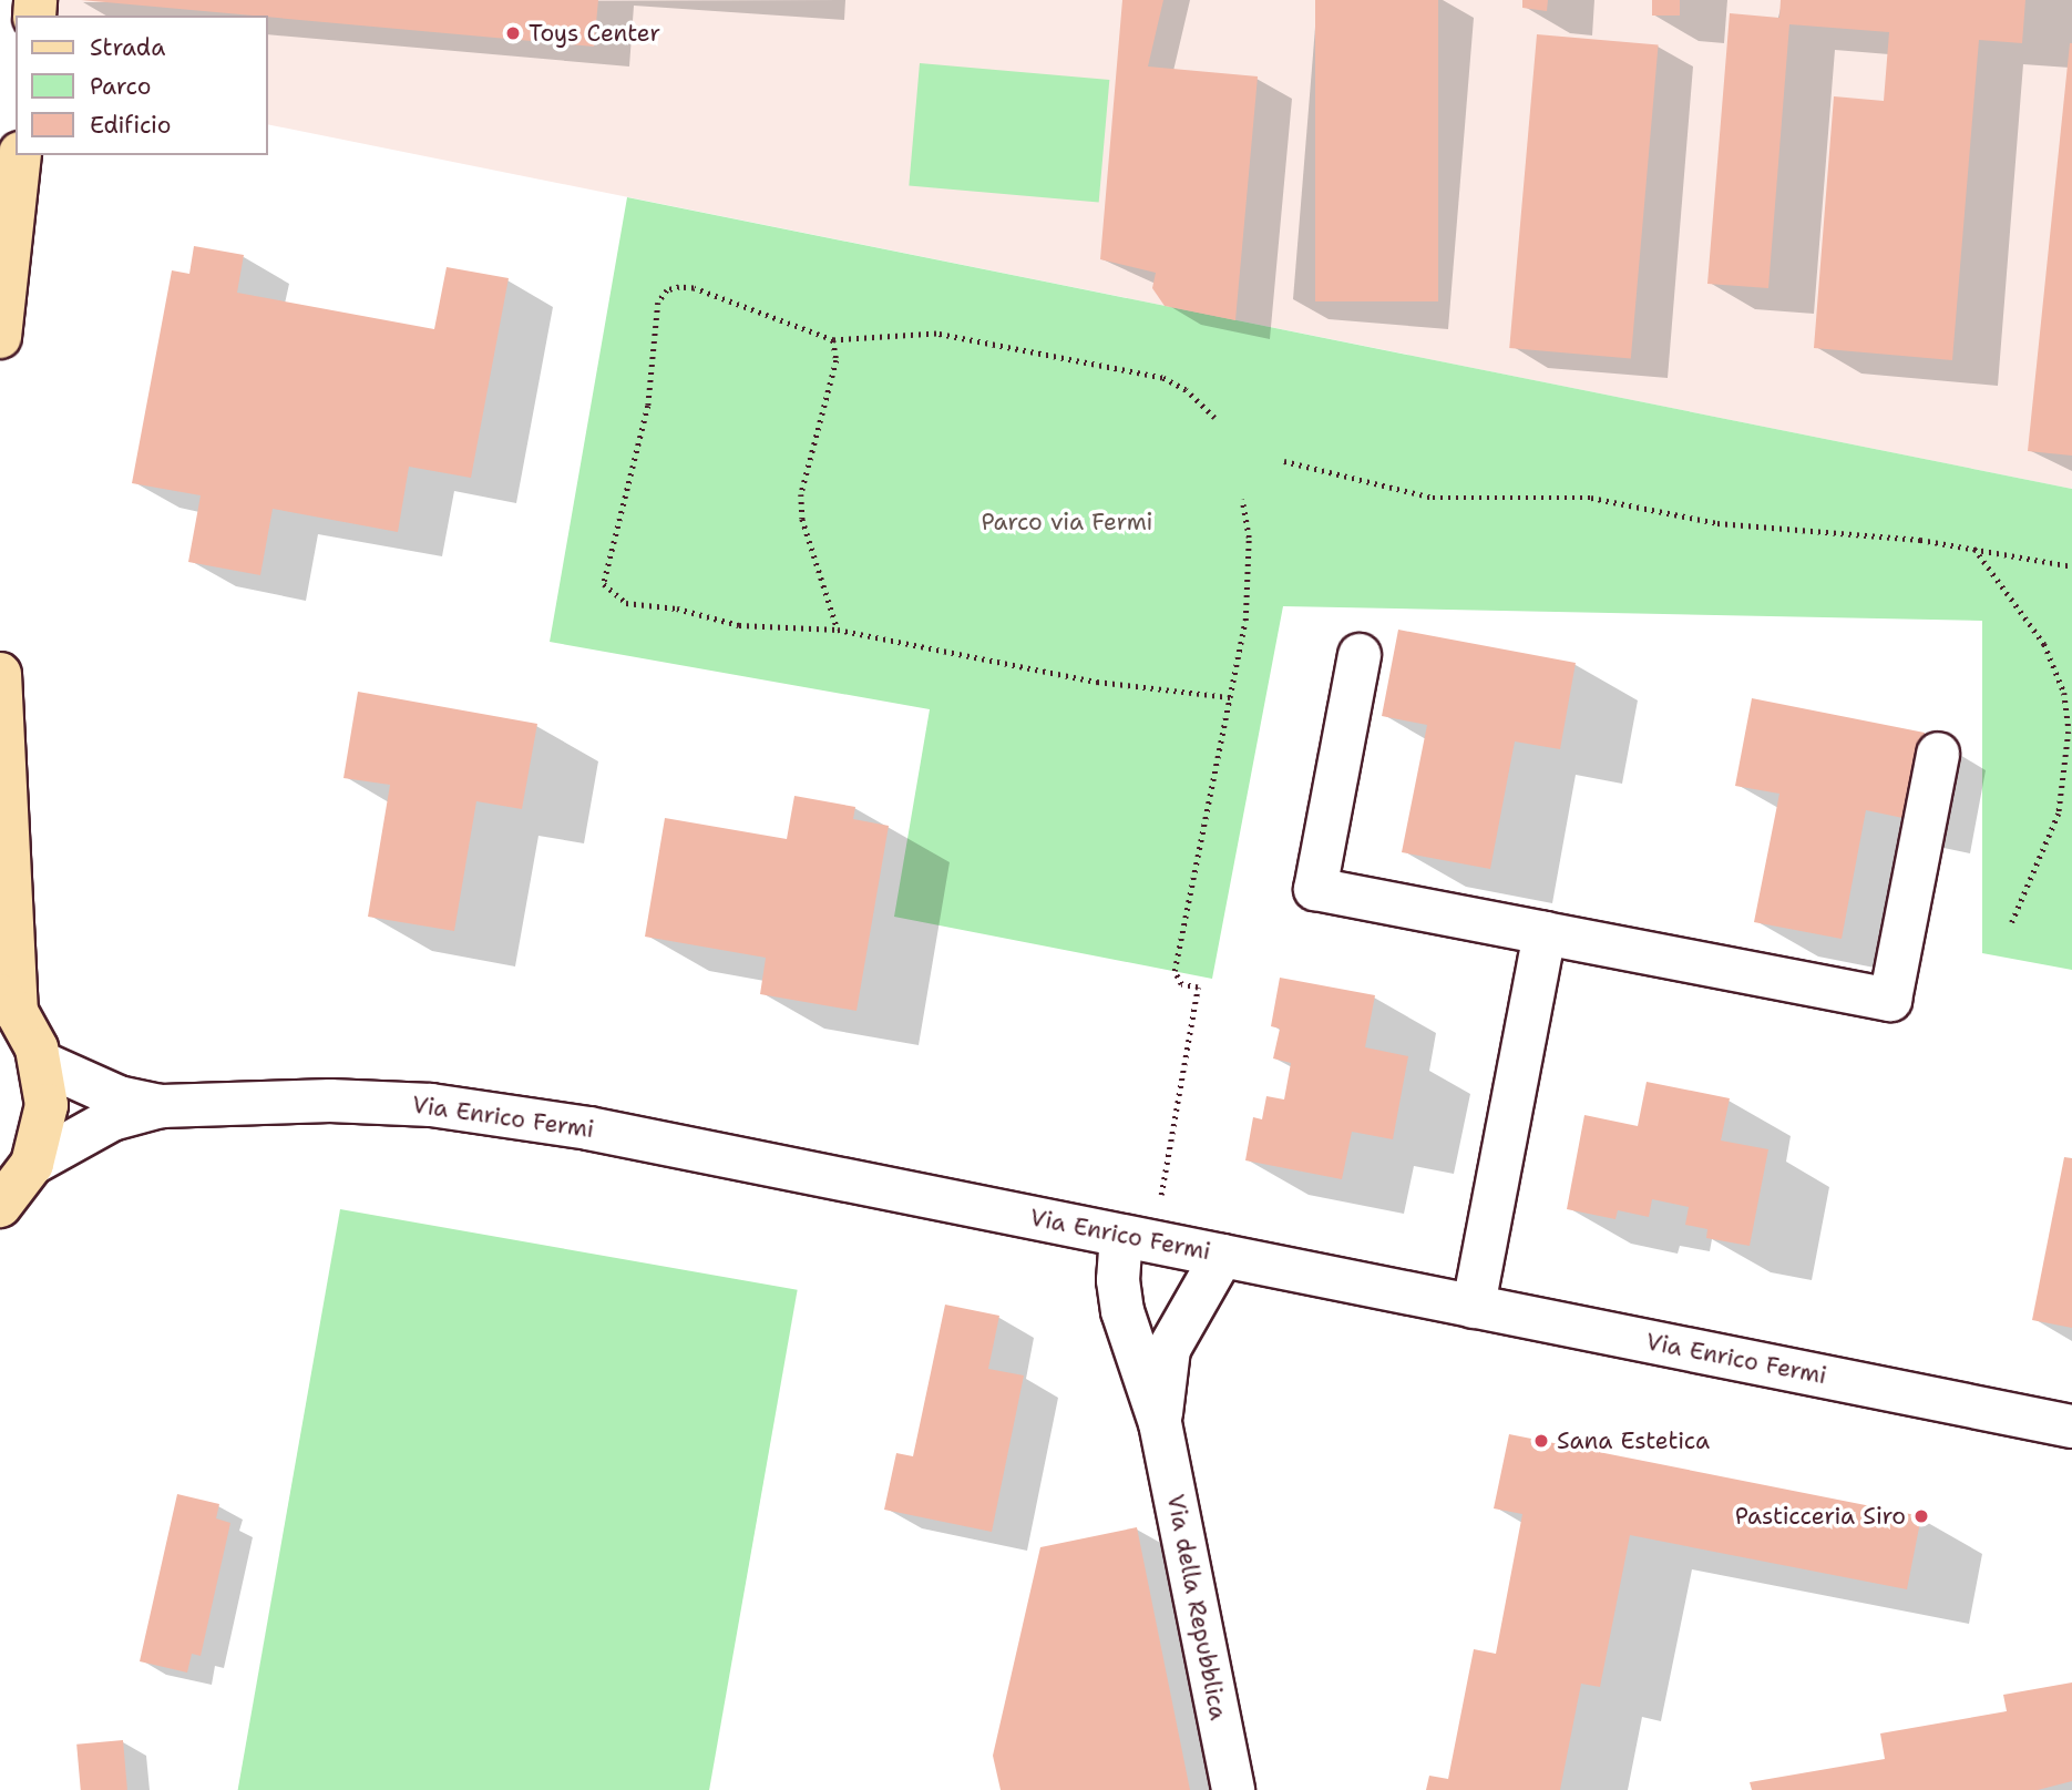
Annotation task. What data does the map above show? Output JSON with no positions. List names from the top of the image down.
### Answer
{
  "streets": {
    "street": ["Via Enrico Fermi", "Via della Repubblica"]
  },
  "crossings": [
    ["Via Enrico Fermi", "Via della Repubblica"]
  ],
  "parks": ["Parco via Fermi"],
  "places": ["Toys Center", "Sana Estetica", "Pasticceria Siro"],
  "legend": ["Strada", "Parco", "Edificio"]
}
